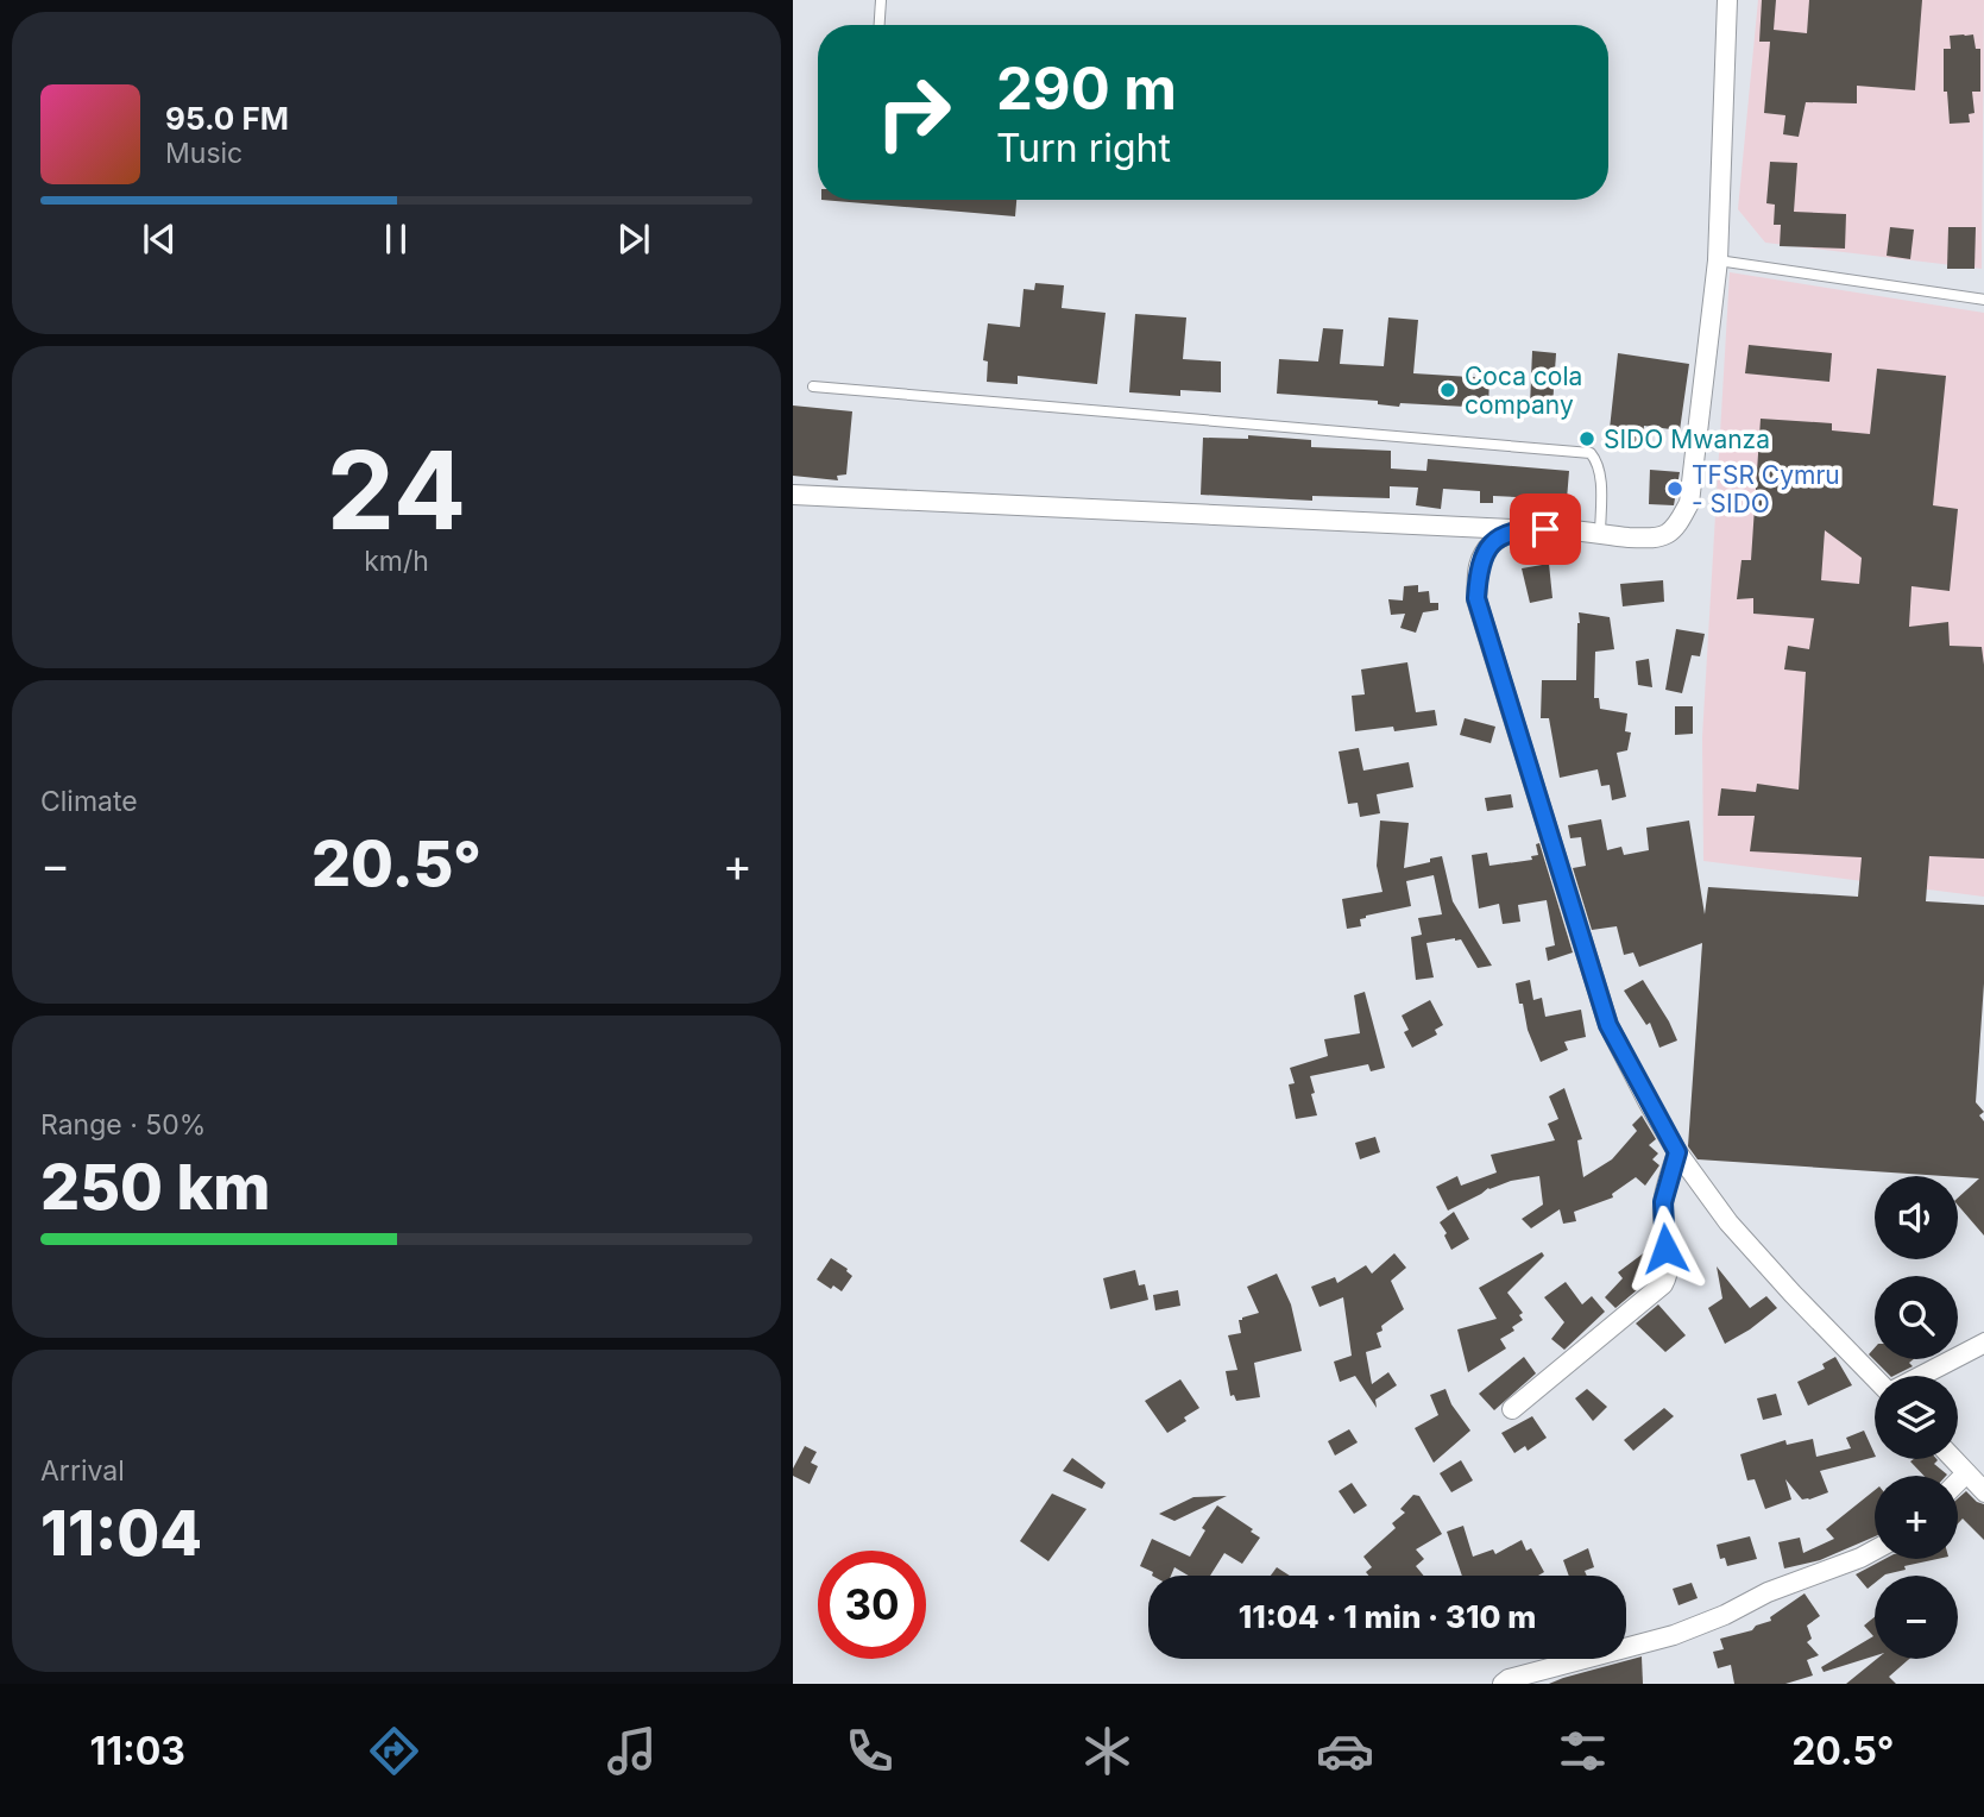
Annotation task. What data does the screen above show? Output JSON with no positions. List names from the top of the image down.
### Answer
{
  "places": ["Coca cola company", "SIDO Mwanza", "TFSR Cymru - SIDO"],
  "page": {
    "turn": ["290 m", "Turn right"],
    "song": ["95.0 FM", "Music"],
    "tile": [
      ["24", "km/h"],
      "Climate",
      ["Range · 50%", "250 km"],
      ["Arrival", "11:04"]
    ],
    "heat": ["−", "20.5°", "+"],
    "map_buttons": ["+", "−"],
    "limit": "30",
    "trip": "11:04 · 1 min · 310 m",
    "tabs": ["11:03", "20.5°"]
  }
}
